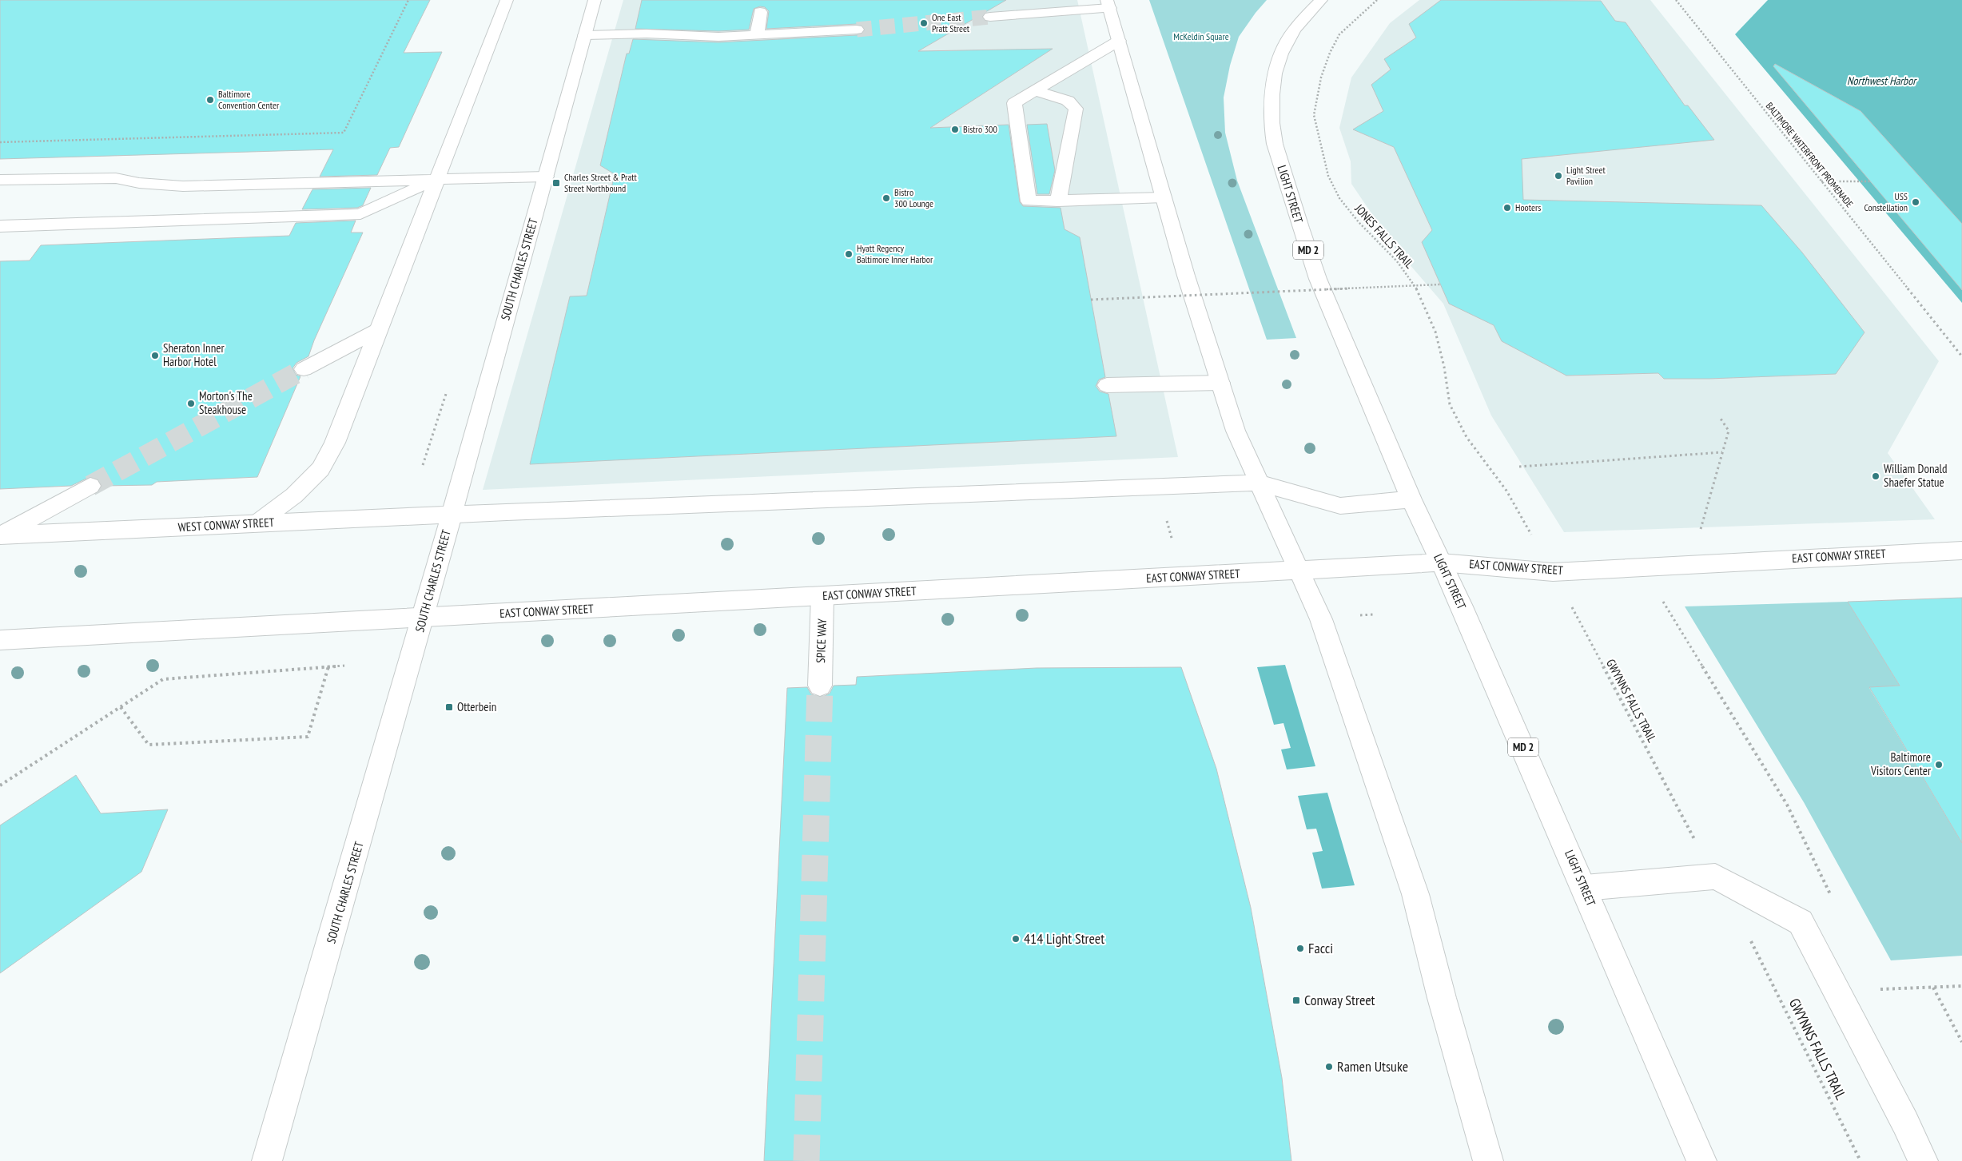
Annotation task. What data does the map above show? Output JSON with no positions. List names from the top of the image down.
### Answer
{
  "streets": {
    "main road": [
      "LIGHT STREET",
      "MD 2",
      "SOUTH CHARLES STREET",
      "WEST CONWAY STREET",
      "EAST CONWAY STREET",
      "SPICE WAY"
    ],
    "path": ["BALTIMORE WATERFRONT PROMENADE", "JONES FALLS TRAIL", "GWYNNS FALLS TRAIL"]
  },
  "crossings": [
    ["LIGHT STREET", "EAST CONWAY STREET"],
    ["JONES FALLS TRAIL", "EAST CONWAY STREET"],
    ["SOUTH CHARLES STREET", "WEST CONWAY STREET"],
    ["SOUTH CHARLES STREET", "EAST CONWAY STREET"],
    ["EAST CONWAY STREET", "SPICE WAY"]
  ],
  "water": ["Northwest Harbor"],
  "parks": ["McKeldin Square"],
  "places": {
    "other": [
      "One East Pratt Street",
      "Baltimore Convention Center",
      "Bistro 300",
      "Light Street Pavilion",
      "Bistro 300 Lounge",
      "USS Constellation",
      "Hooters",
      "Hyatt Regency Baltimore Inner Harbor",
      "Sheraton Inner Harbor Hotel",
      "Morton's The Steakhouse",
      "William Donald Shaefer Statue",
      "Baltimore Visitors Center",
      "414 Light Street",
      "Facci",
      "Ramen Utsuke"
    ],
    "transit": ["Charles Street & Pratt Street Northbound", "Otterbein", "Conway Street"]
  }
}
